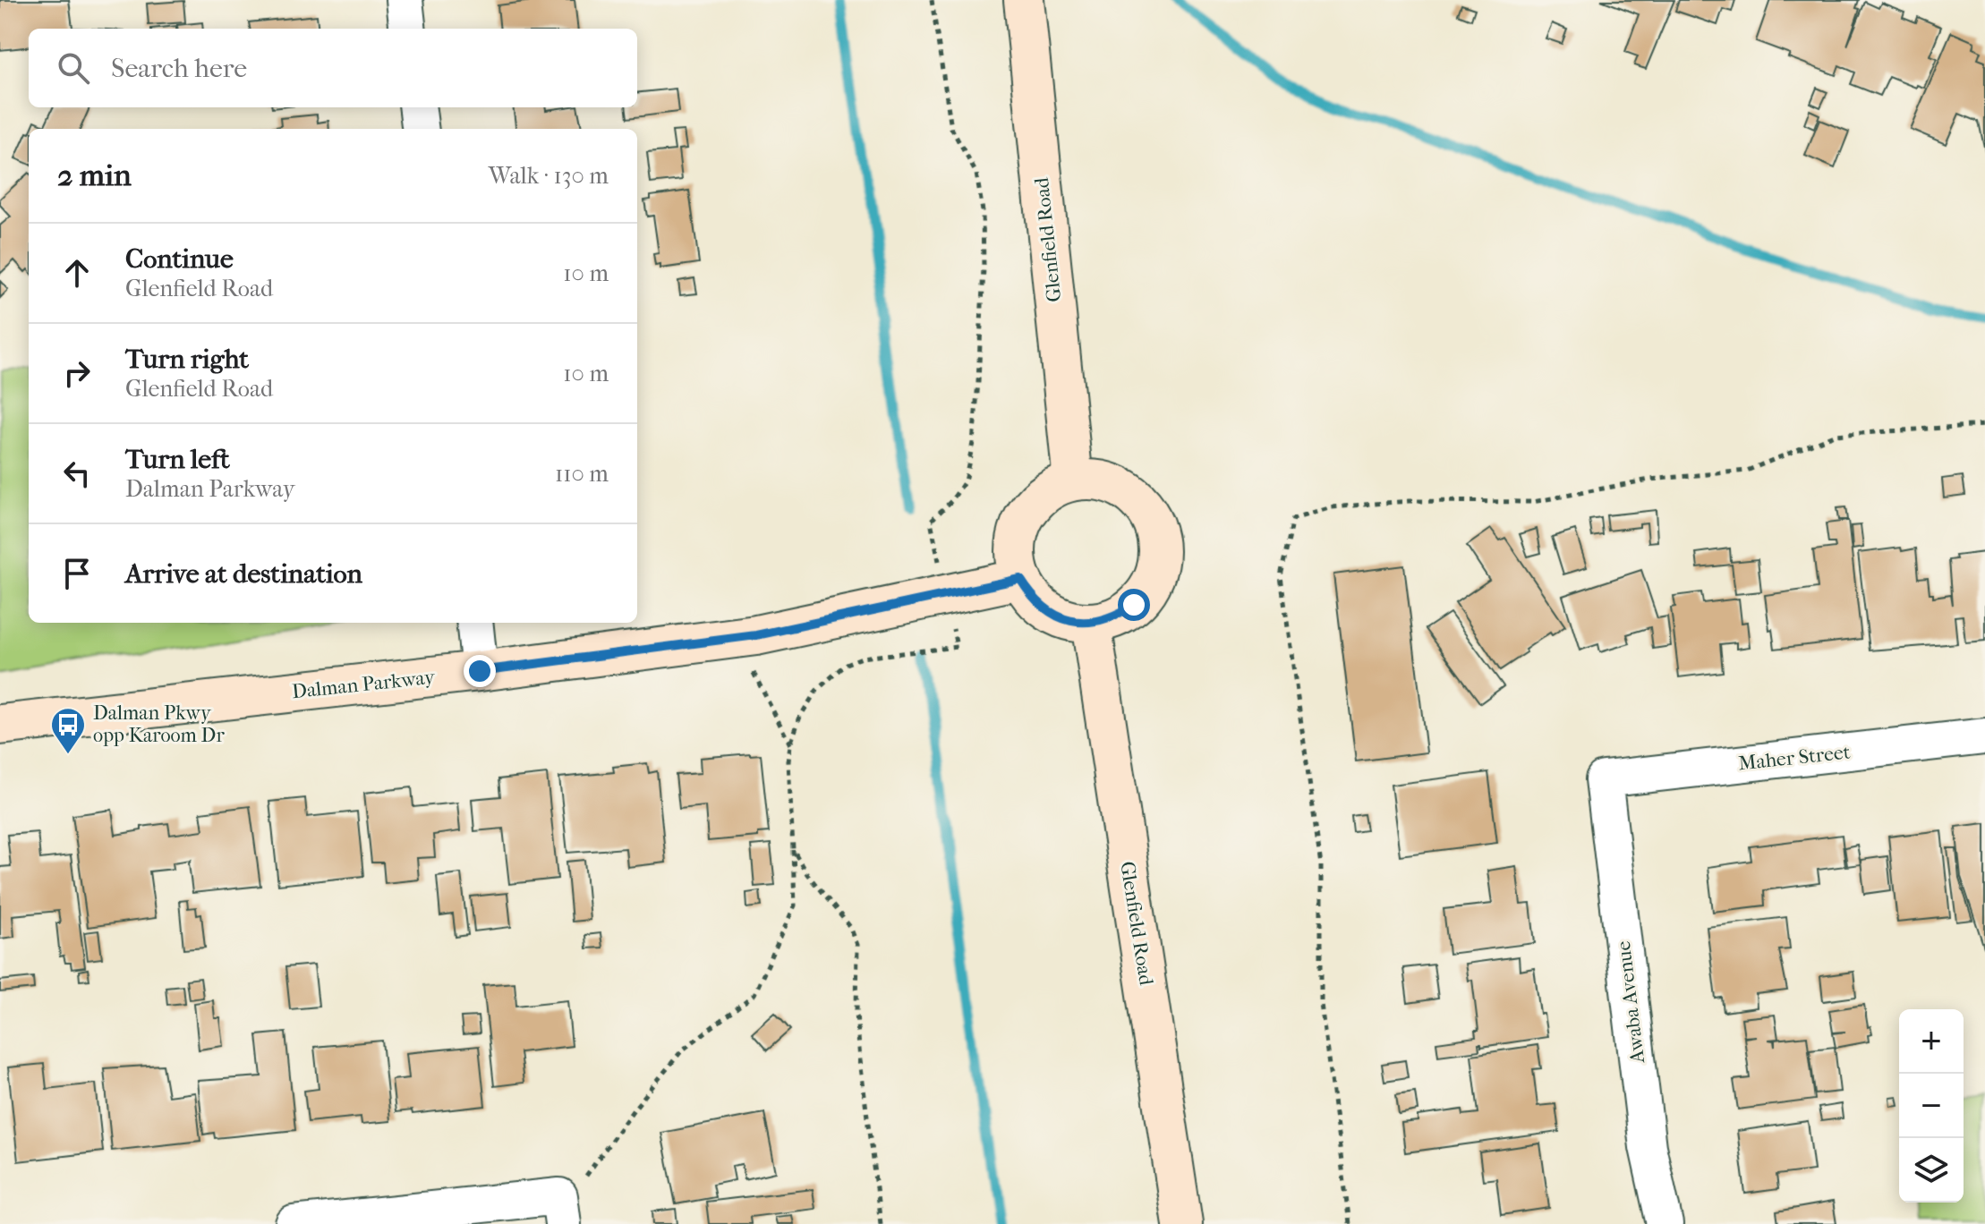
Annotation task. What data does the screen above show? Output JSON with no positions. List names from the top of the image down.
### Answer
{
  "streets": {
    "main road": ["Glenfield Road", "Dalman Parkway"],
    "street": ["Maher Street", "Awaba Avenue"]
  },
  "crossings": [
    ["Glenfield Road", "Dalman Parkway"],
    ["Maher Street", "Awaba Avenue"]
  ],
  "places": {
    "bus stop": ["Dalman Pkwy opp Karoom Dr"]
  },
  "page": {
    "search": "Search here",
    "heading": ["2 min", "Walk · 130 m"],
    "list": [
      ["Continue", "Glenfield Road", "10 m"],
      ["Turn right", "Glenfield Road", "10 m"],
      ["Turn left", "Dalman Parkway", "110 m"],
      "Arrive at destination"
    ],
    "map_buttons": ["+", "−"]
  }
}
